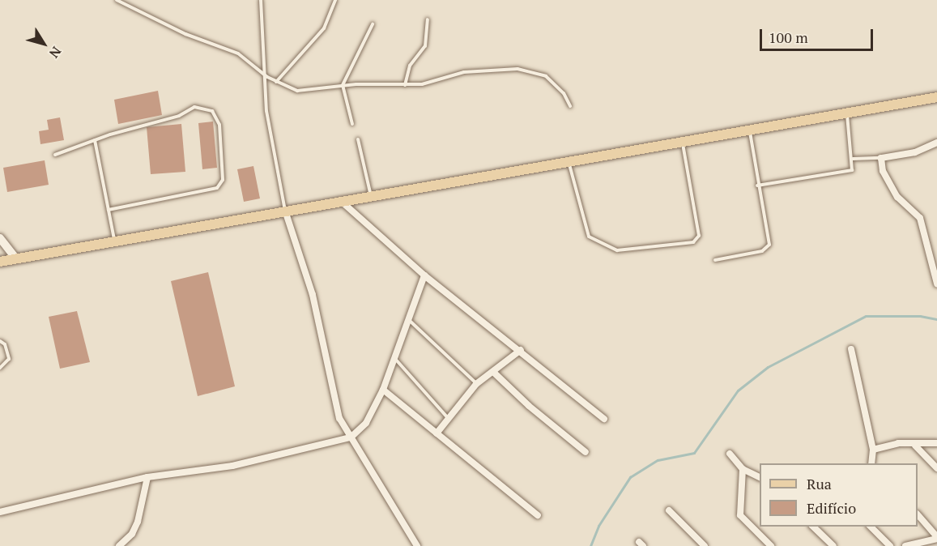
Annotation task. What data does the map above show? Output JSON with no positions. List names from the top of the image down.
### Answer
{
  "legend": ["Rua", "Edifício"],
  "scale_bar": "100 m",
  "north": "bottom right"
}
